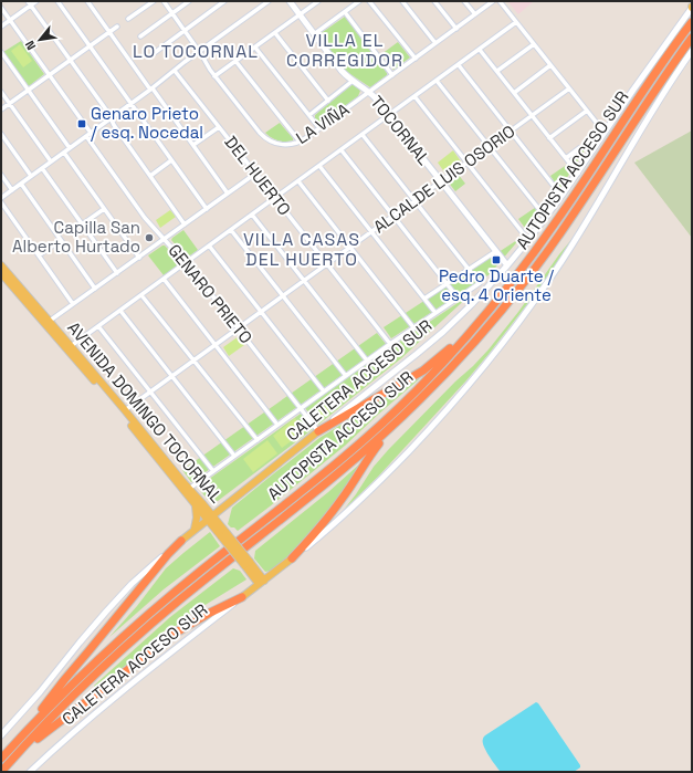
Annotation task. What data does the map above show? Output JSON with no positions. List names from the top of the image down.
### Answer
{
  "streets": {
    "highway": ["AUTOPISTA ACCESO SUR"],
    "main road": ["TOCORNAL", "CALETERA ACCESO SUR", "AVENIDA DOMINGO TOCORNAL"],
    "street": [
      "LA VIÑA",
      "DEL HUERTO",
      "ALCALDE LUIS OSORIO",
      "GENARO PRIETO"
    ]
  },
  "crossings": [
    ["LA VIÑA", "TOCORNAL"],
    ["TOCORNAL", "ALCALDE LUIS OSORIO"],
    ["TOCORNAL", "CALETERA ACCESO SUR"],
    ["DEL HUERTO", "ALCALDE LUIS OSORIO"],
    ["ALCALDE LUIS OSORIO", "GENARO PRIETO"],
    ["ALCALDE LUIS OSORIO", "AVENIDA DOMINGO TOCORNAL"],
    ["GENARO PRIETO", "CALETERA ACCESO SUR"],
    ["CALETERA ACCESO SUR", "AVENIDA DOMINGO TOCORNAL"]
  ],
  "districts": ["VILLA EL CORREGIDOR", "LO TOCORNAL", "VILLA CASAS DEL HUERTO"],
  "places": {
    "transit": ["Genaro Prieto / esq. Nocedal", "Pedro Duarte / esq. 4 Oriente"],
    "other": ["Capilla San Alberto Hurtado"]
  },
  "north": "bottom left"
}
